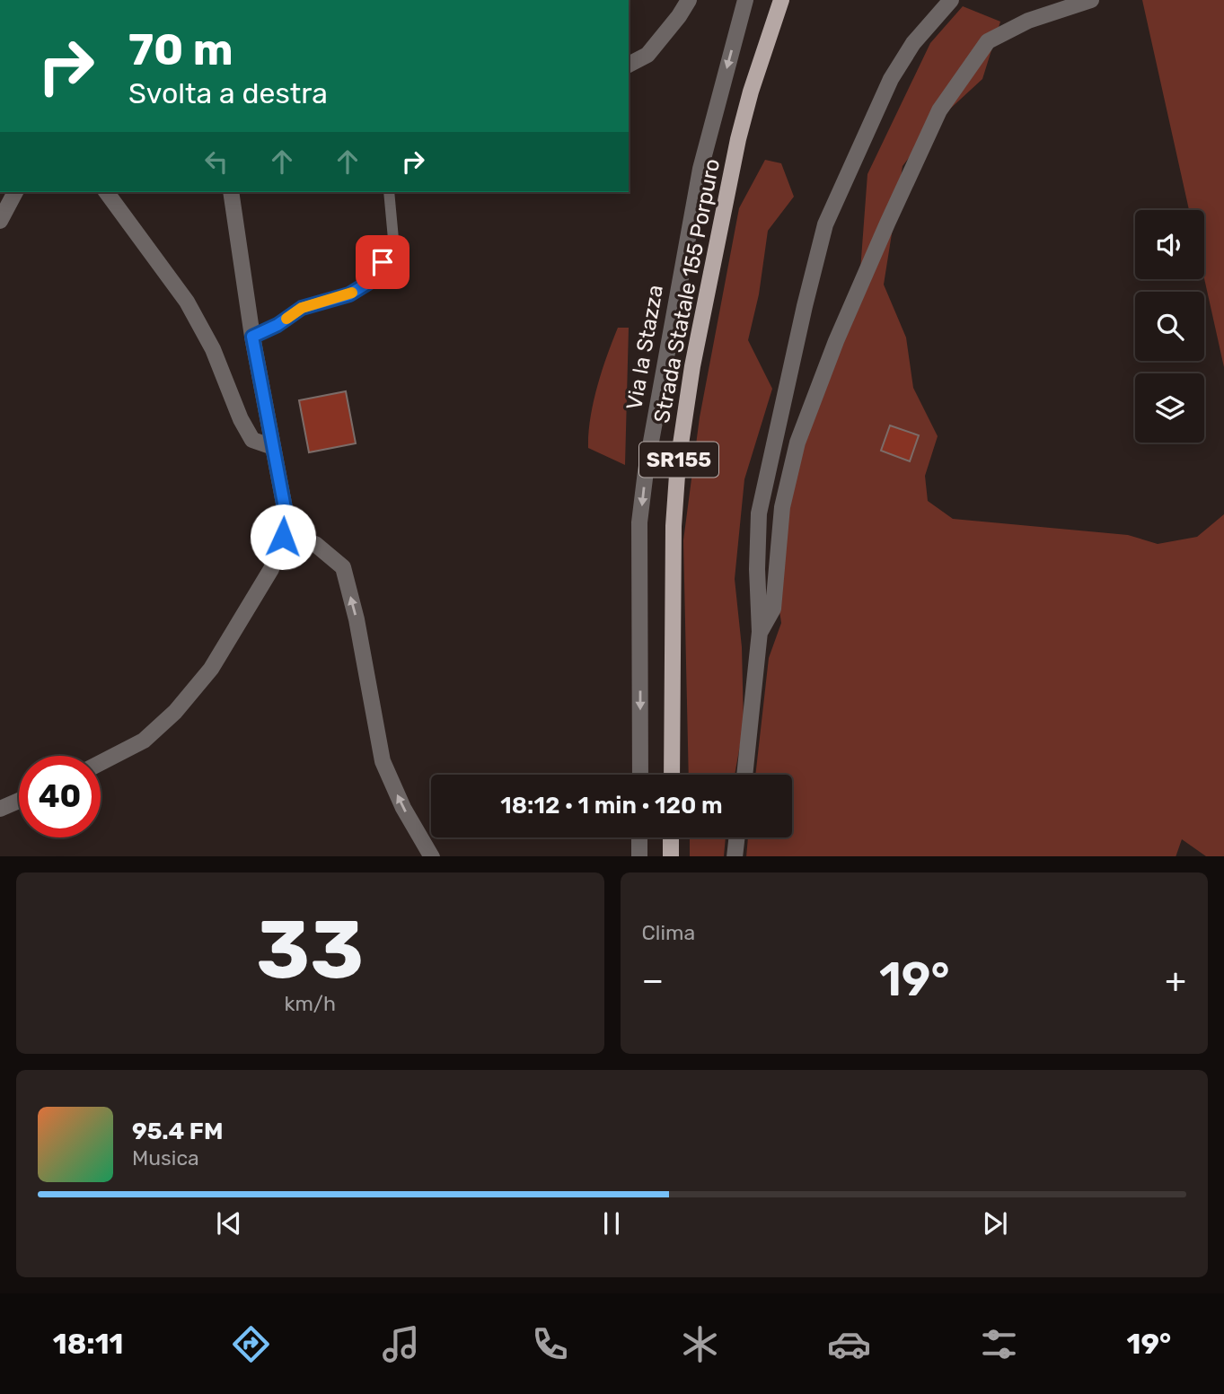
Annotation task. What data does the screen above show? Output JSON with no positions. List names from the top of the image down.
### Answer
{
  "streets": {
    "main road": ["Strada Statale 155 Porpuro", "SR155"],
    "street": ["Via la Stazza"]
  },
  "page": {
    "turn": ["70 m", "Svolta a destra"],
    "limit": "40",
    "trip": "18:12 · 1 min · 120 m",
    "tile": [
      ["33", "km/h"],
      "Clima"
    ],
    "heat": ["−", "19°", "+"],
    "song": ["95.4 FM", "Musica"],
    "tabs": ["18:11", "19°"]
  }
}
